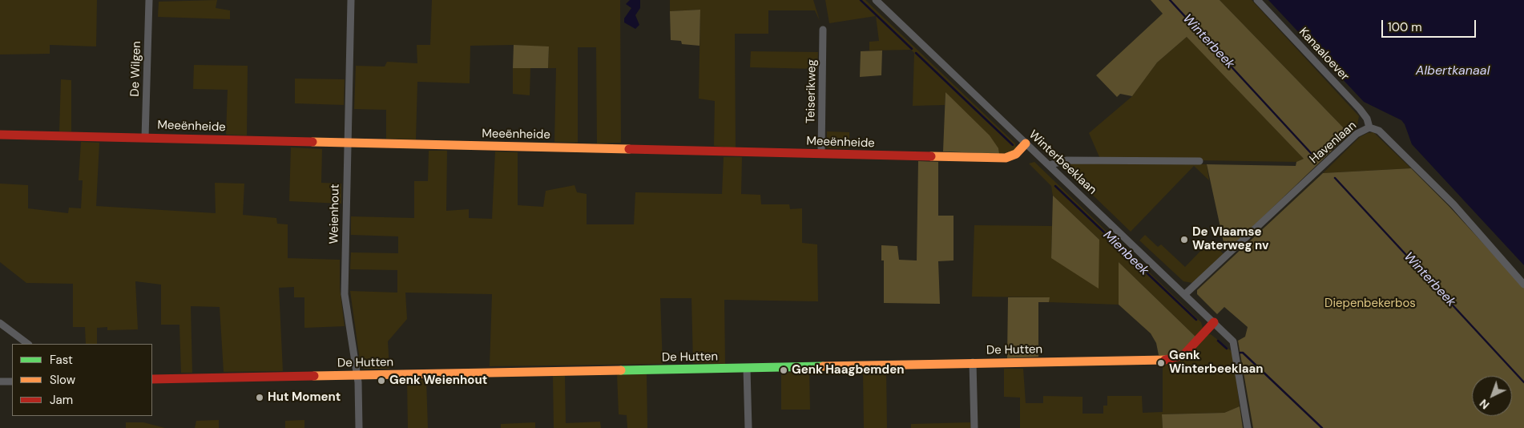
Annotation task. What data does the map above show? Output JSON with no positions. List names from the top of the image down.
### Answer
{
  "streets": {
    "street": [
      "Kanaaloever",
      "De Wilgen",
      "Teiserikweg",
      "Meeënheide",
      "Havenlaan",
      "Winterbeeklaan",
      "Weienhout",
      "De Hutten"
    ]
  },
  "crossings": [
    ["Kanaaloever", "Havenlaan"],
    ["De Wilgen", "Meeënheide"],
    ["Teiserikweg", "Meeënheide"],
    ["Meeënheide", "Winterbeeklaan"],
    ["Meeënheide", "Weienhout"],
    ["Havenlaan", "Winterbeeklaan"],
    ["Winterbeeklaan", "De Hutten"],
    ["Weienhout", "De Hutten"]
  ],
  "water": ["Winterbeek", "Albertkanaal", "Mienbeek"],
  "parks": ["Diepenbekerbos"],
  "places": [
    "De Vlaamse Waterweg nv",
    "Genk Winterbeeklaan",
    "Genk Haagbemden",
    "Genk Weienhout",
    "Hut Moment"
  ],
  "legend": ["Fast", "Slow", "Jam"],
  "scale_bar": "100 m",
  "north": "bottom left"
}
